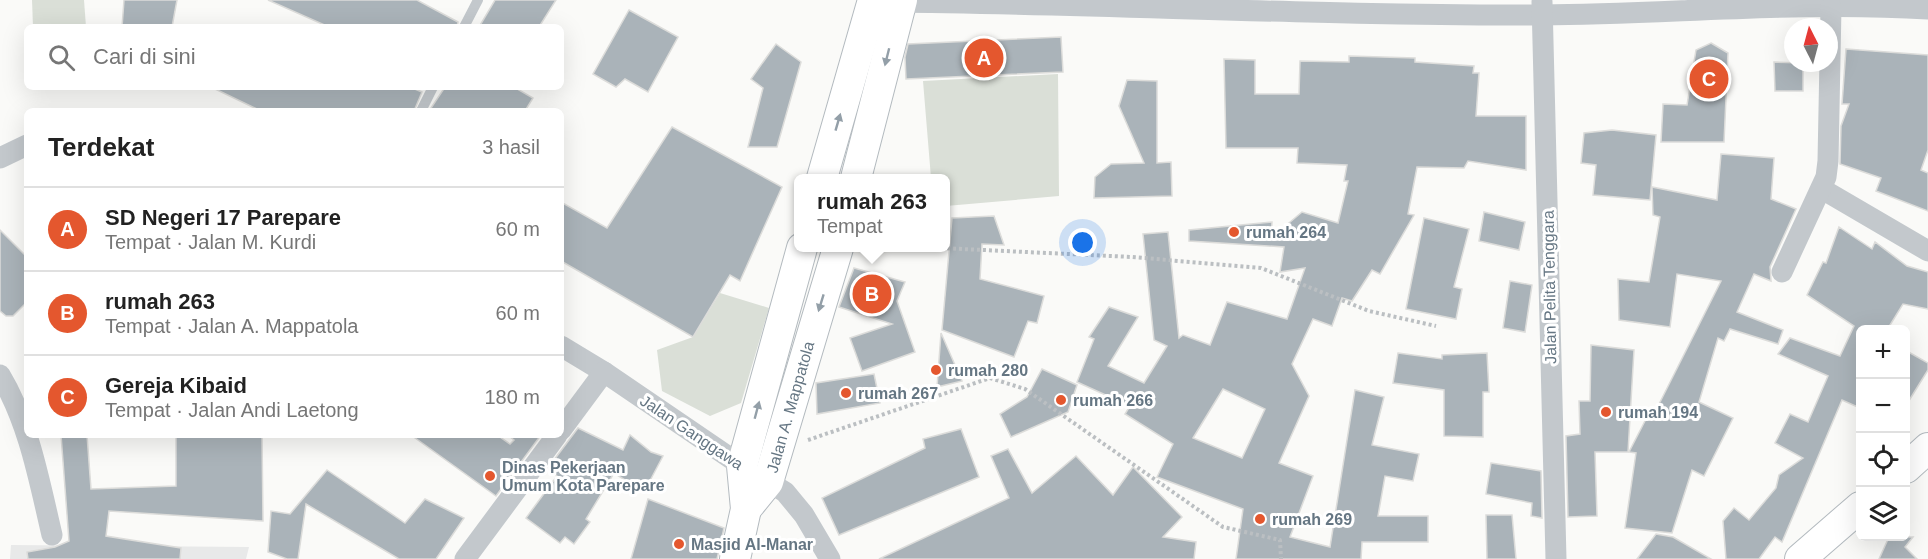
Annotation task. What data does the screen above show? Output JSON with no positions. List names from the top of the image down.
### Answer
{
  "streets": {
    "street": ["Jalan Pelita Tenggara", "Jalan A. Mappatola", "Jalan Ganggawa"]
  },
  "crossings": [
    ["Jalan A. Mappatola", "Jalan Ganggawa"]
  ],
  "places": [
    "rumah 264",
    "rumah 280",
    "rumah 267",
    "rumah 266",
    "rumah 194",
    "Dinas Pekerjaan Umum Kota Parepare",
    "rumah 269",
    "Masjid Al-Manar"
  ],
  "north": "top",
  "page": {
    "search": "Cari di sini",
    "pins": ["A", "C", "B"],
    "heading": ["Terdekat", "3 hasil"],
    "popup": ["rumah 263", "Tempat"],
    "list": [
      {
        "mark": "A",
        "name": "SD Negeri 17 Parepare",
        "note": "Tempat · Jalan M. Kurdi",
        "value": "60 m"
      },
      {
        "mark": "B",
        "name": "rumah 263",
        "note": "Tempat · Jalan A. Mappatola",
        "value": "60 m"
      },
      {
        "mark": "C",
        "name": "Gereja Kibaid",
        "note": "Tempat · Jalan Andi Laetong",
        "value": "180 m"
      }
    ],
    "map_buttons": ["+", "−"]
  }
}
